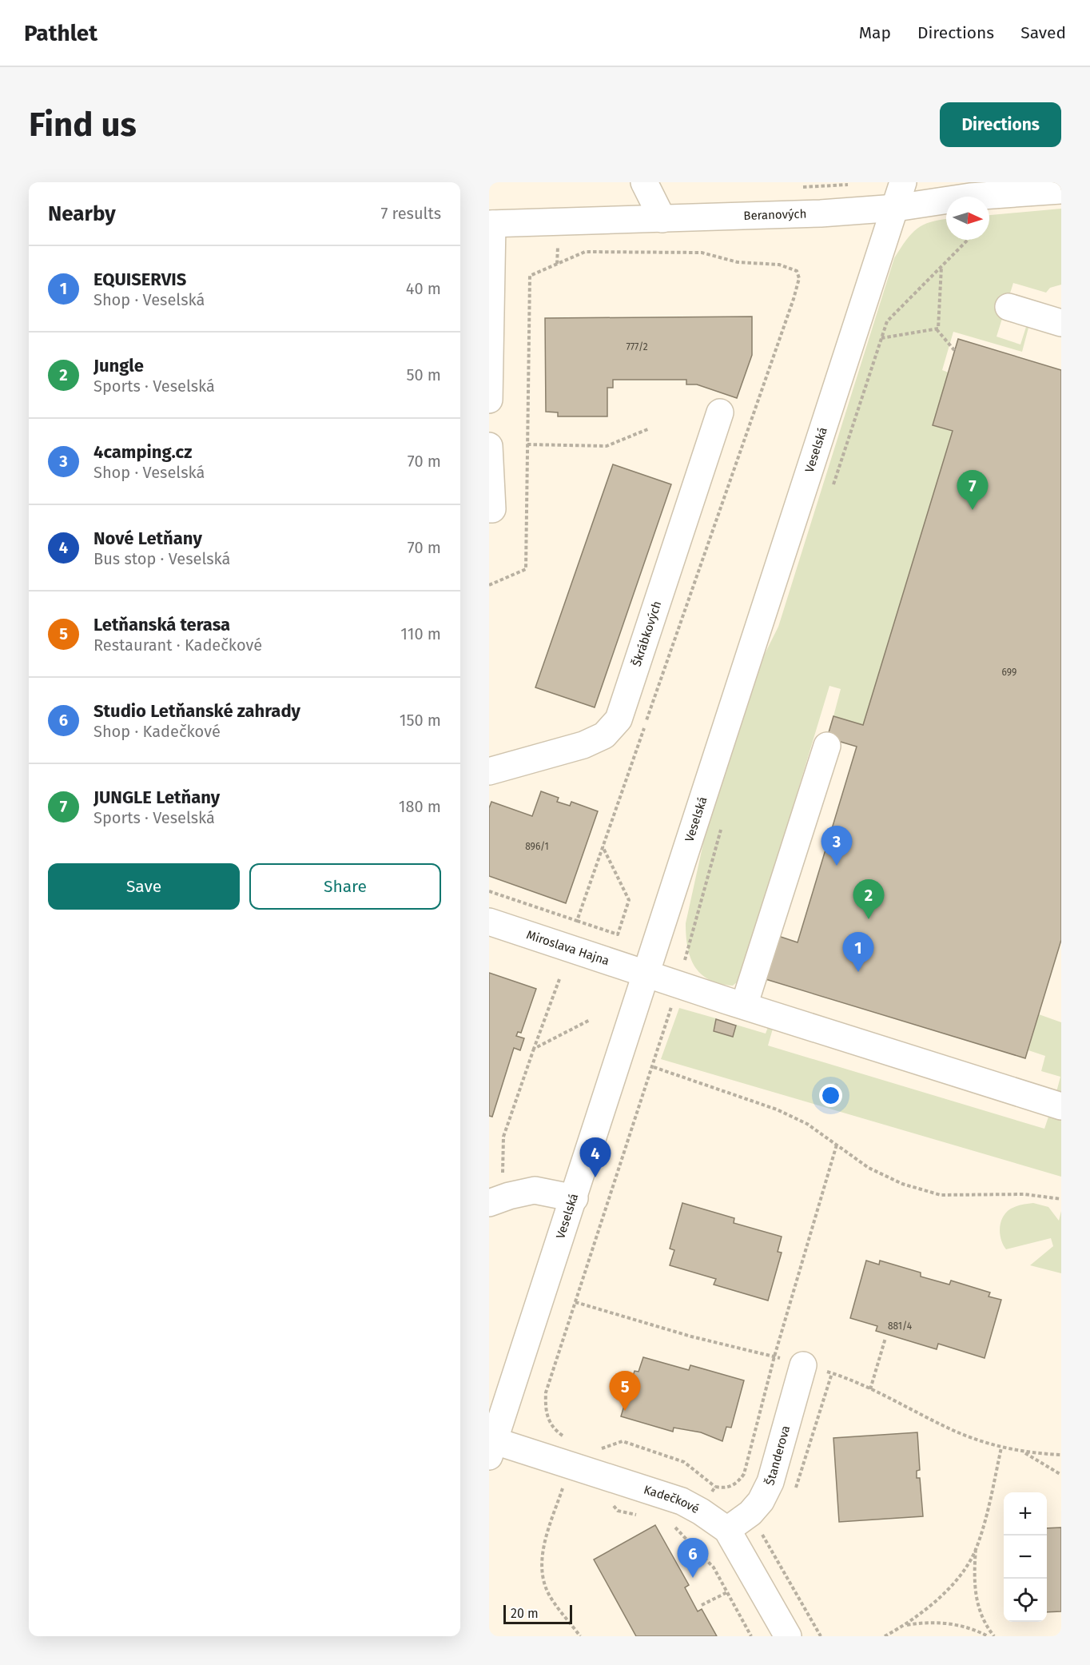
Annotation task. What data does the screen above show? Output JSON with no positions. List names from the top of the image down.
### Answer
{
  "streets": {
    "street": [
      "Beranových",
      "Veselská",
      "Škrábkových",
      "Miroslava Hajna",
      "Štanderova",
      "Kadečkové"
    ]
  },
  "crossings": [
    ["Beranových", "Veselská"],
    ["Veselská", "Miroslava Hajna"],
    ["Veselská", "Kadečkové"],
    ["Štanderova", "Kadečkové"]
  ],
  "house_numbers": [
    "777/2",
    "699",
    "896/1",
    "881/4"
  ],
  "scale_bar": "20 m",
  "north": "right",
  "page": {
    "header": "Pathlet",
    "nav": ["Map", "Directions", "Saved"],
    "buttons": [
      "Directions",
      ["Save", "Share"]
    ],
    "title": "Find us",
    "heading": ["Nearby", "7 results"],
    "list": [
      {
        "mark": "1",
        "name": "EQUISERVIS",
        "note": "Shop · Veselská",
        "value": "40 m"
      },
      {
        "mark": "2",
        "name": "Jungle",
        "note": "Sports · Veselská",
        "value": "50 m"
      },
      {
        "mark": "3",
        "name": "4camping.cz",
        "note": "Shop · Veselská",
        "value": "70 m"
      },
      {
        "mark": "4",
        "name": "Nové Letňany",
        "note": "Bus stop · Veselská",
        "value": "70 m"
      },
      {
        "mark": "5",
        "name": "Letňanská terasa",
        "note": "Restaurant · Kadečkové",
        "value": "110 m"
      },
      {
        "mark": "6",
        "name": "Studio Letňanské zahrady",
        "note": "Shop · Kadečkové",
        "value": "150 m"
      },
      {
        "mark": "7",
        "name": "JUNGLE Letňany",
        "note": "Sports · Veselská",
        "value": "180 m"
      }
    ],
    "pins": [
      "7",
      "3",
      "2",
      "1",
      "4",
      "5",
      "6"
    ],
    "map_buttons": ["+", "−"],
    "scale": "20 m"
  }
}
